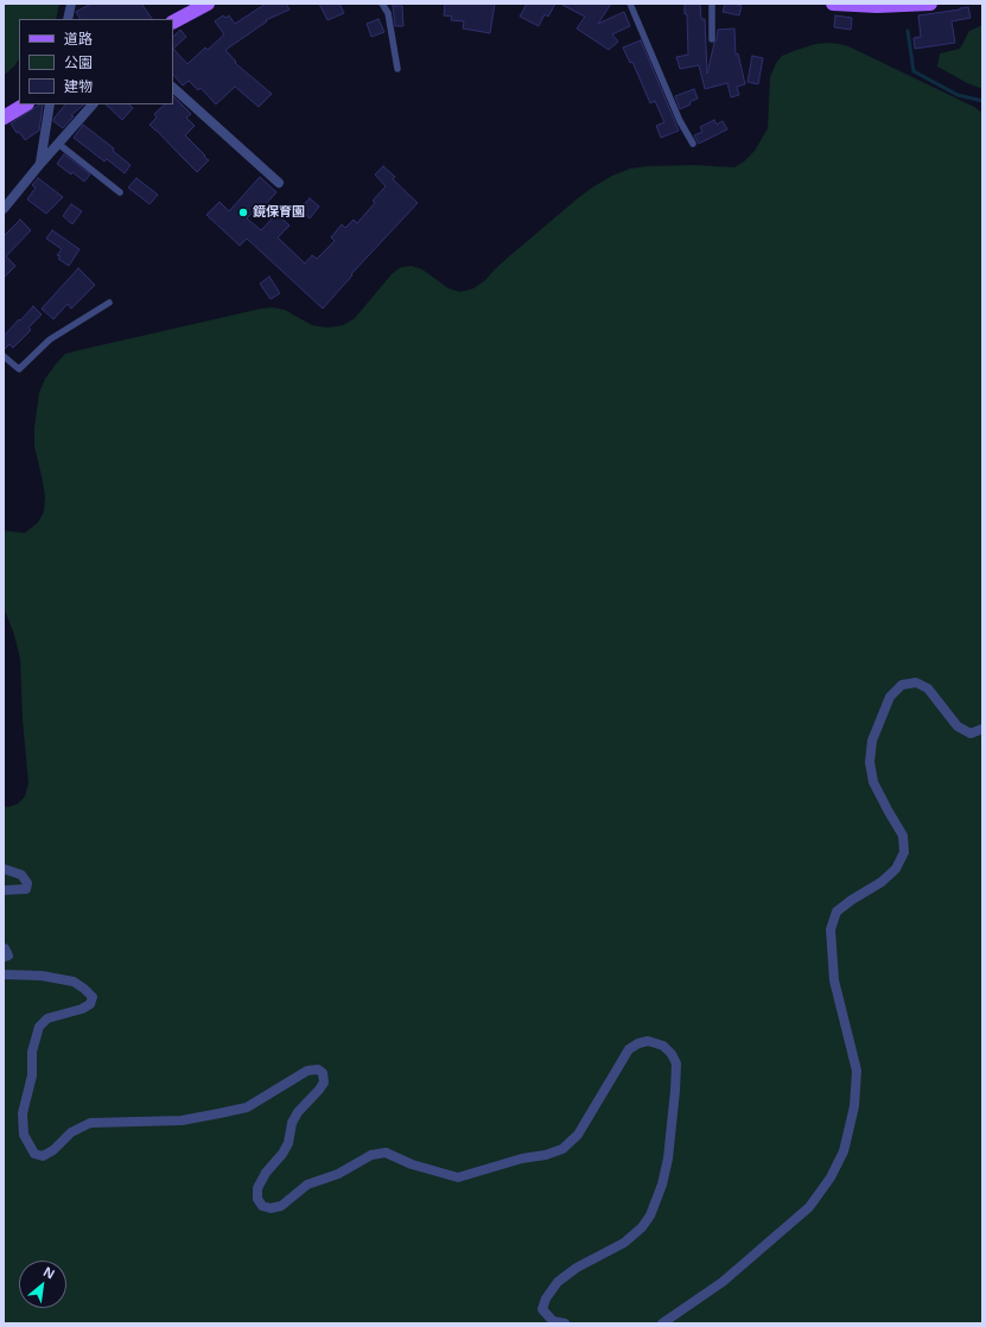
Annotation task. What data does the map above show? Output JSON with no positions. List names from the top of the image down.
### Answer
{
  "places": ["鏡保育園"],
  "legend": ["道路", "公園", "建物"],
  "north": "top right"
}
